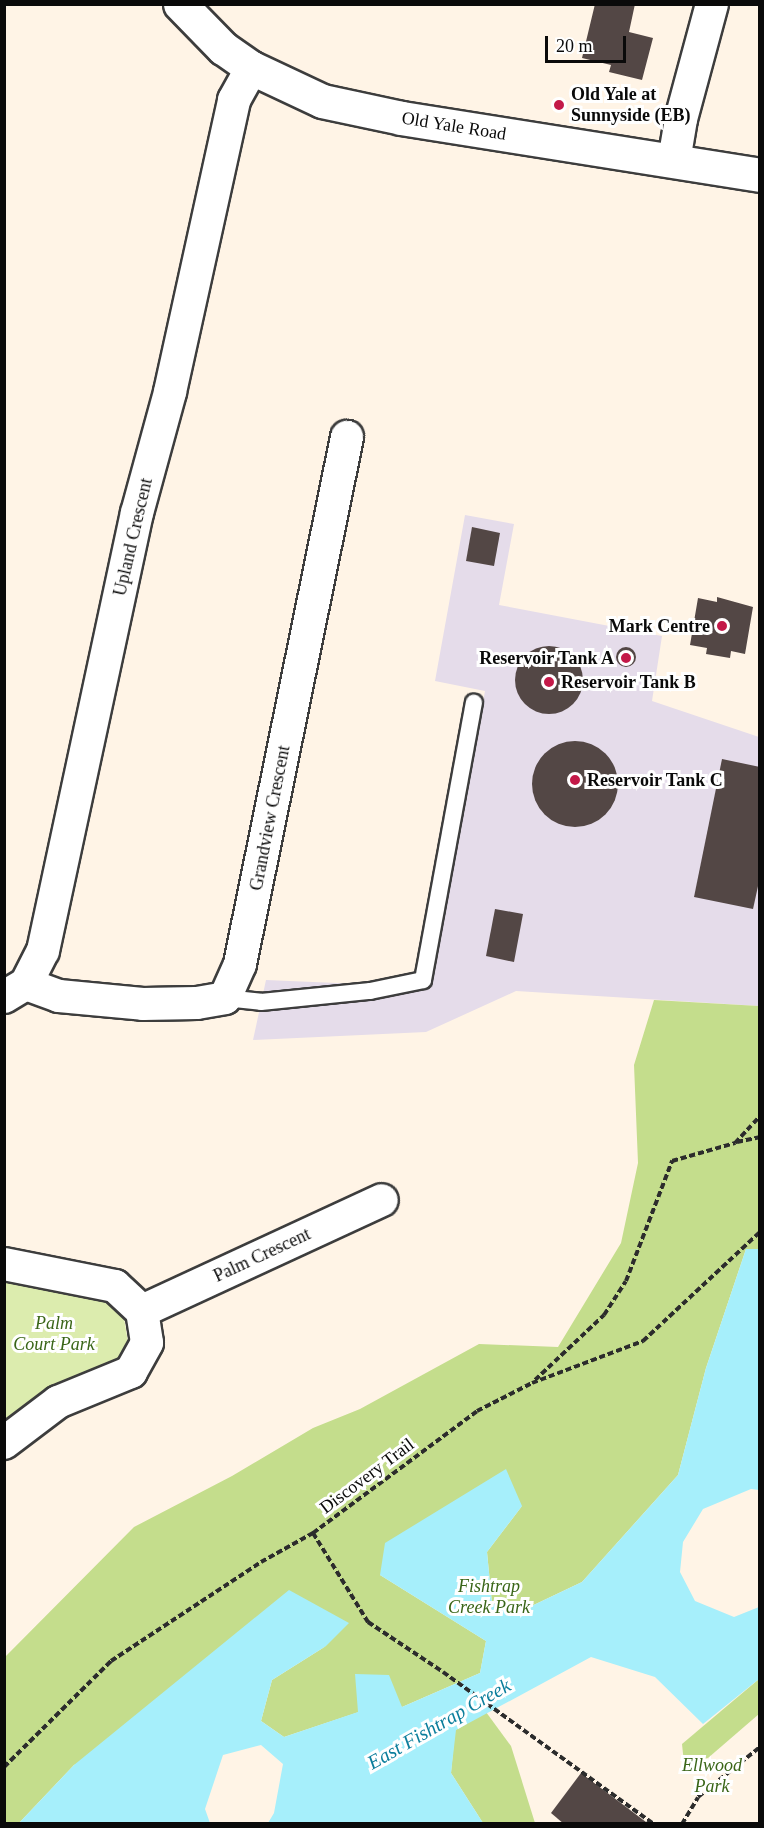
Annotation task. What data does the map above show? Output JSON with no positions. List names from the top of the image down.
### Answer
{
  "streets": {
    "street": [
      "Old Yale Road",
      "Upland Crescent",
      "Grandview Crescent",
      "Palm Crescent"
    ],
    "path": ["Discovery Trail"]
  },
  "crossings": [
    ["Old Yale Road", "Upland Crescent"]
  ],
  "water": ["East Fishtrap Creek"],
  "parks": ["Palm Court Park", "Fishtrap Creek Park", "Ellwood Park"],
  "places": [
    "Old Yale at Sunnyside (EB)",
    "Mark Centre",
    "Reservoir Tank A",
    "Reservoir Tank B",
    "Reservoir Tank C"
  ],
  "scale_bar": "20 m"
}
